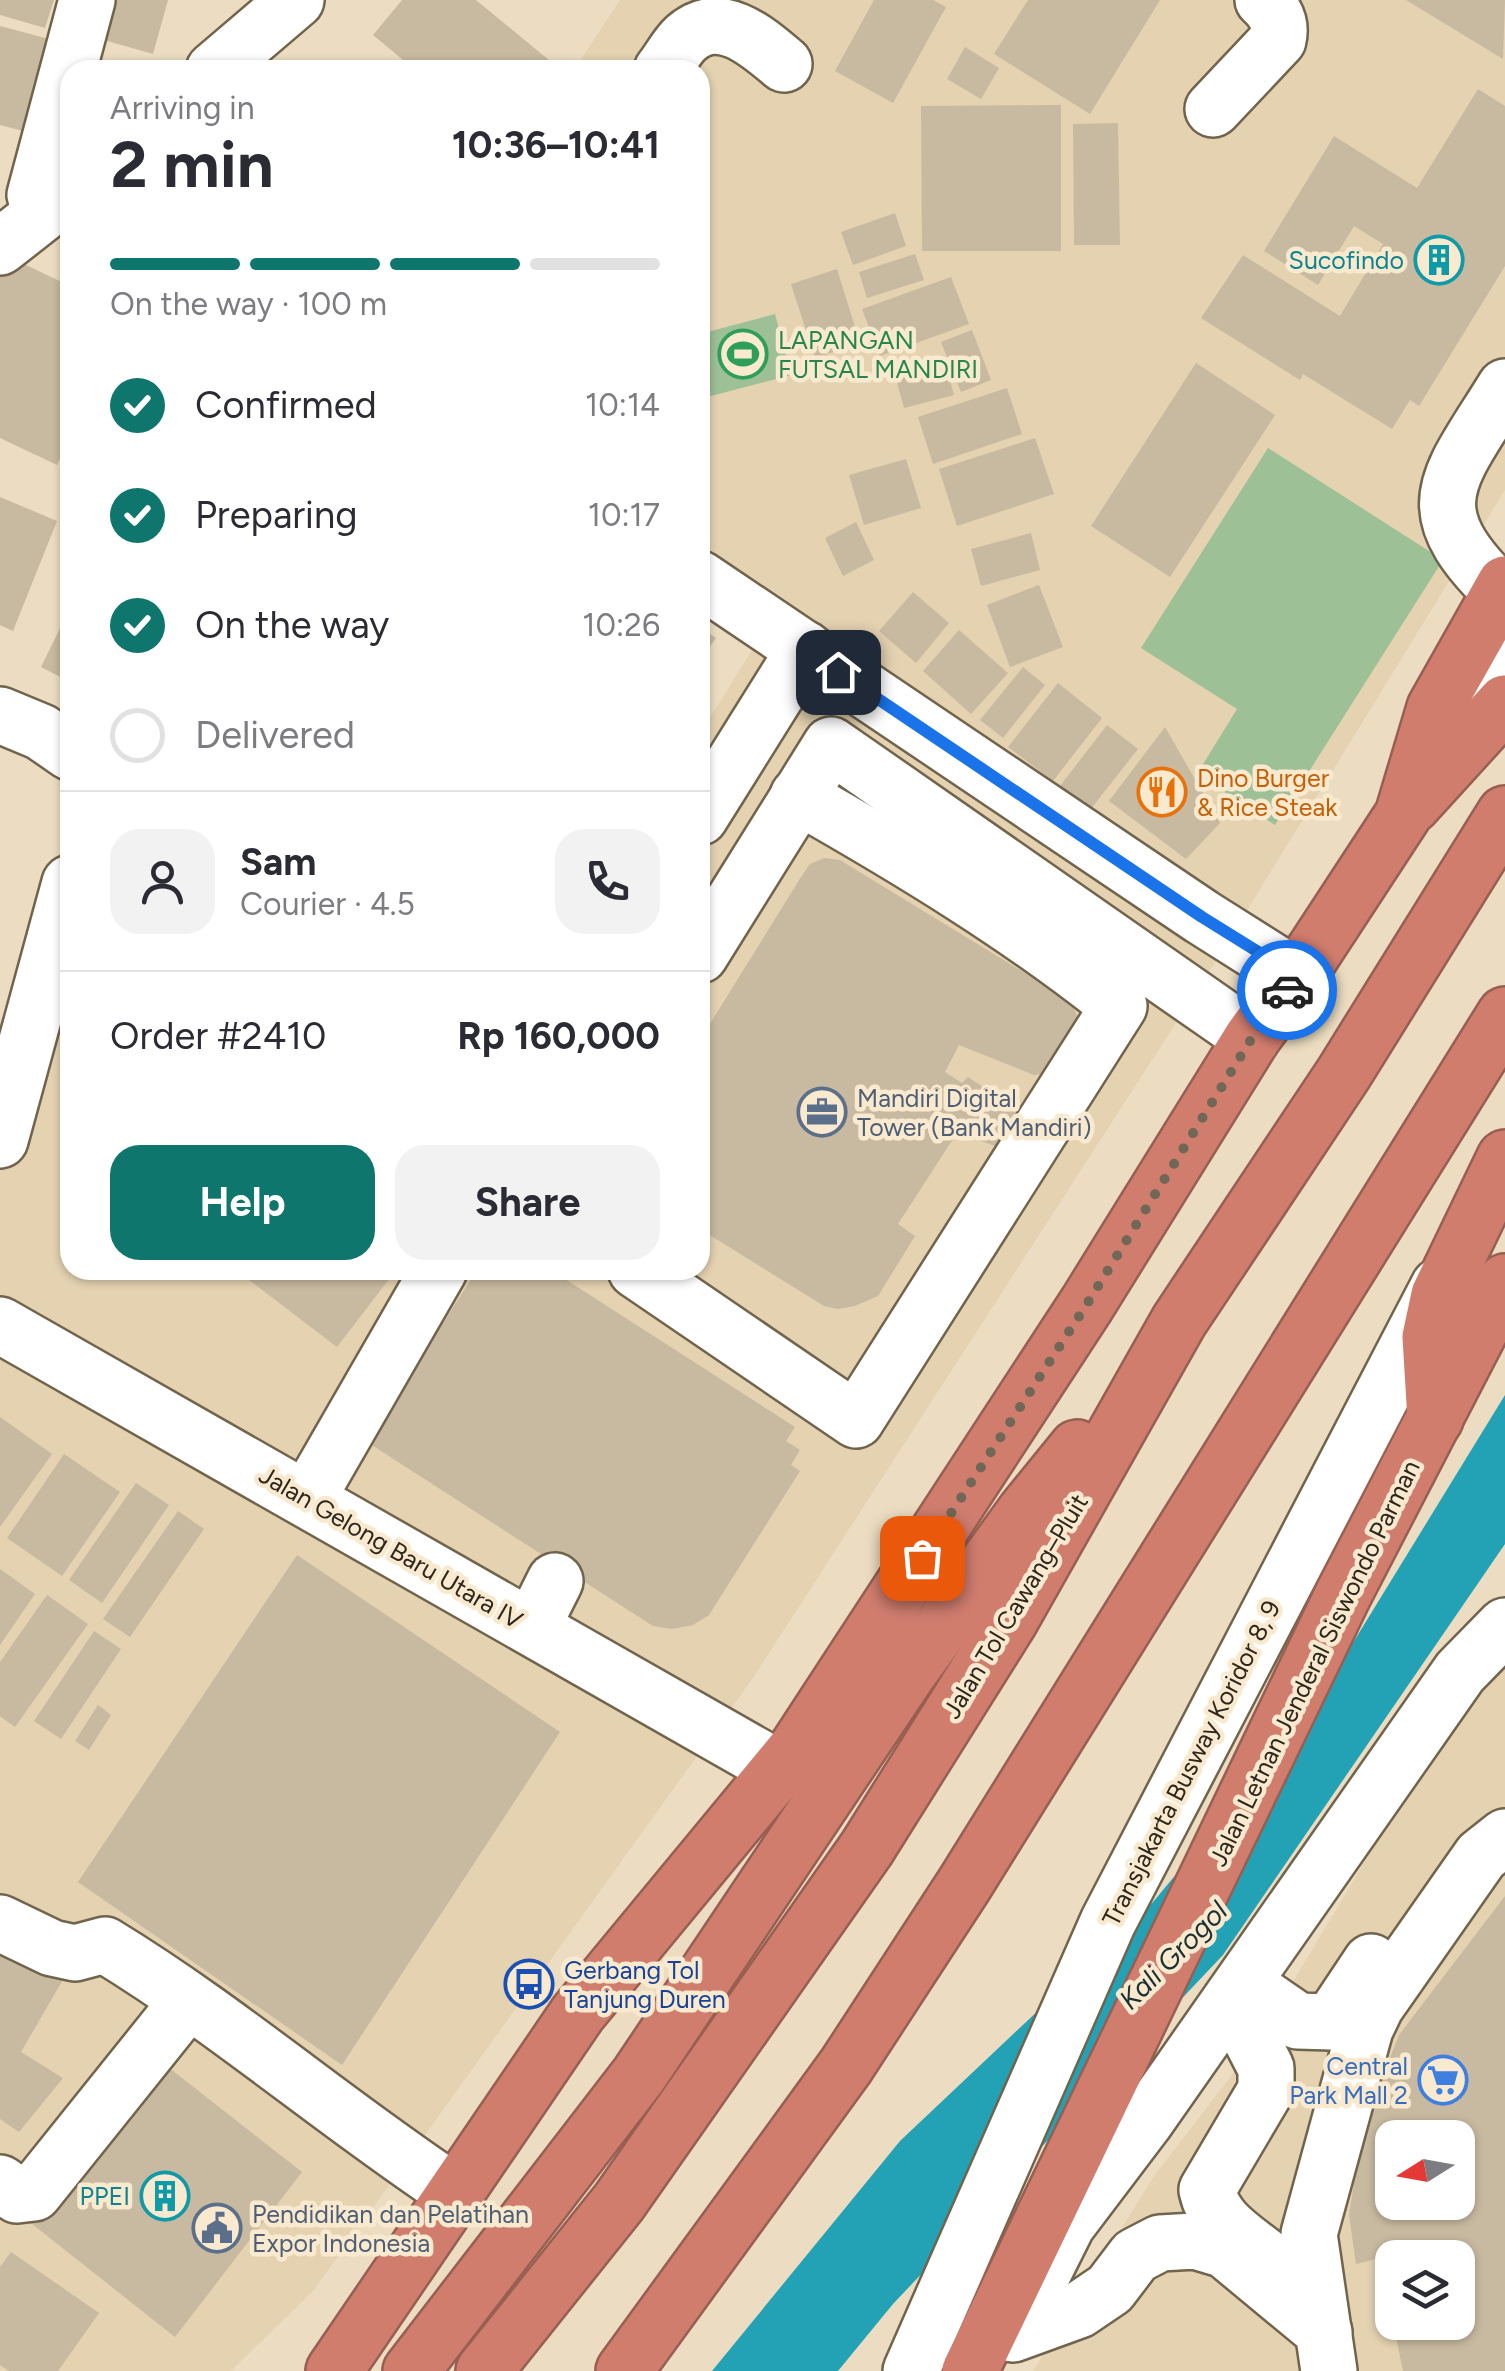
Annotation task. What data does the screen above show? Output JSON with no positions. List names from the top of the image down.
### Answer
{
  "streets": {
    "highway": ["Jalan Tol Cawang–Pluit", "Jalan Letnan Jenderal Siswondo Parman"],
    "street": ["Jalan Gelong Baru Utara IV", "Transjakarta Busway Koridor 8, 9"]
  },
  "water": ["Kali Grogol"],
  "places": {
    "building": ["Sucofindo", "PPEI"],
    "sports": ["LAPANGAN FUTSAL MANDIRI"],
    "restaurant": ["Dino Burger & Rice Steak"],
    "office": ["Mandiri Digital Tower (Bank Mandiri)"],
    "bus stop": ["Gerbang Tol Tanjung Duren"],
    "supermarket": ["Central Park Mall 2"],
    "public building": ["Pendidikan dan Pelatihan Expor Indonesia"]
  },
  "north": "left",
  "page": {
    "heading": ["2 min", "Arriving in", "10:36–10:41"],
    "panel": [
      "Sam",
      "Courier · 4.5",
      "Order #2410",
      "Rp 160,000"
    ],
    "bar": "On the way · 100 m",
    "list": [
      ["Confirmed", "10:14"],
      ["Preparing", "10:17"],
      ["On the way", "10:26"],
      "Delivered"
    ],
    "buttons": ["Help", "Share"]
  }
}
